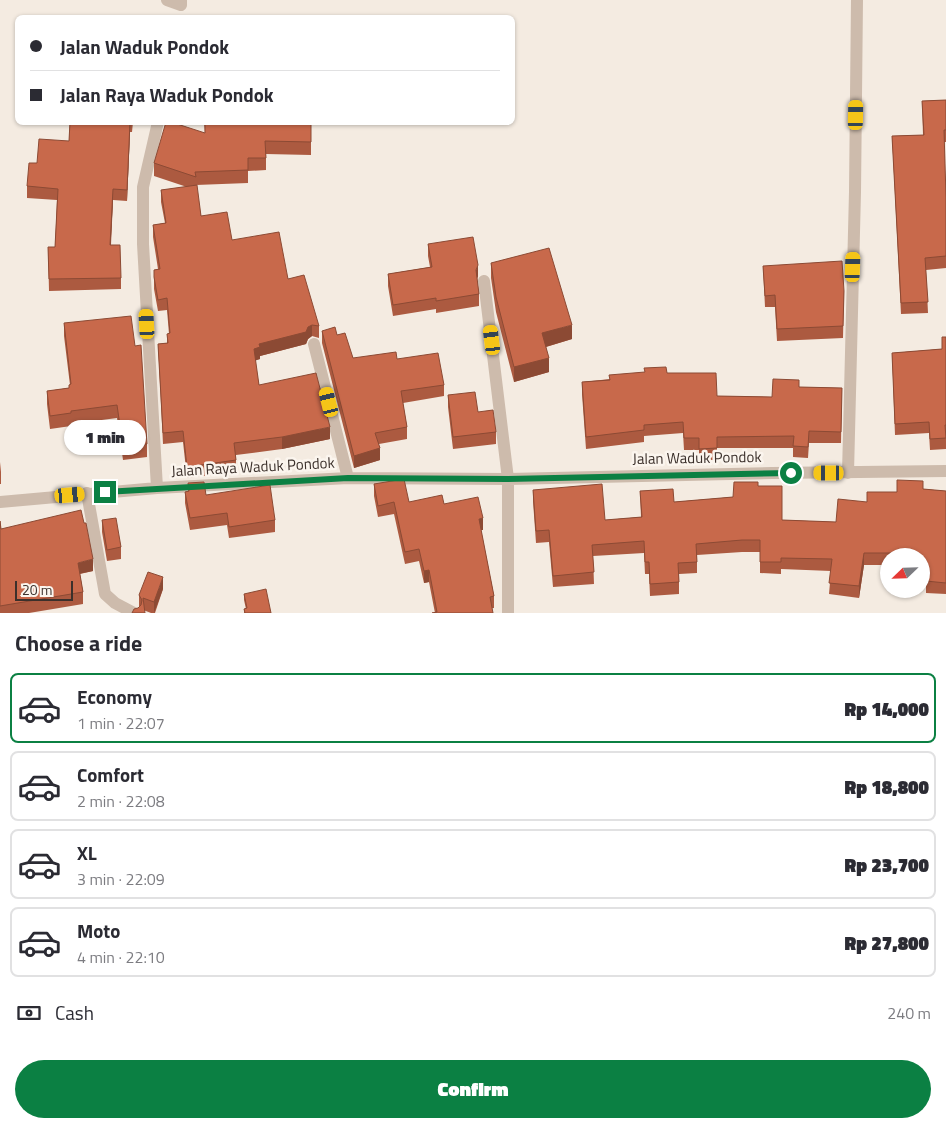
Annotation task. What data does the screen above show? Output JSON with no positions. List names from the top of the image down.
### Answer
{
  "streets": {
    "street": ["Jalan Waduk Pondok", "Jalan Raya Waduk Pondok"]
  },
  "crossings": [
    ["Jalan Waduk Pondok", "Jalan Raya Waduk Pondok"]
  ],
  "scale_bar": "20 m",
  "north": "bottom left",
  "page": {
    "banner": ["Jalan Waduk Pondok", "Jalan Raya Waduk Pondok"],
    "bubble": "1 min",
    "scale": "20 m",
    "heading": "Choose a ride",
    "list": [
      {
        "name": "Economy",
        "note": "1 min · 22:07",
        "value": "Rp 14,000"
      },
      {
        "name": "Comfort",
        "note": "2 min · 22:08",
        "value": "Rp 18,800"
      },
      {
        "name": "XL",
        "note": "3 min · 22:09",
        "value": "Rp 23,700"
      },
      {
        "name": "Moto",
        "note": "4 min · 22:10",
        "value": "Rp 27,800"
      }
    ],
    "pay": ["Cash", "240 m"],
    "buttons": "Confirm"
  }
}
